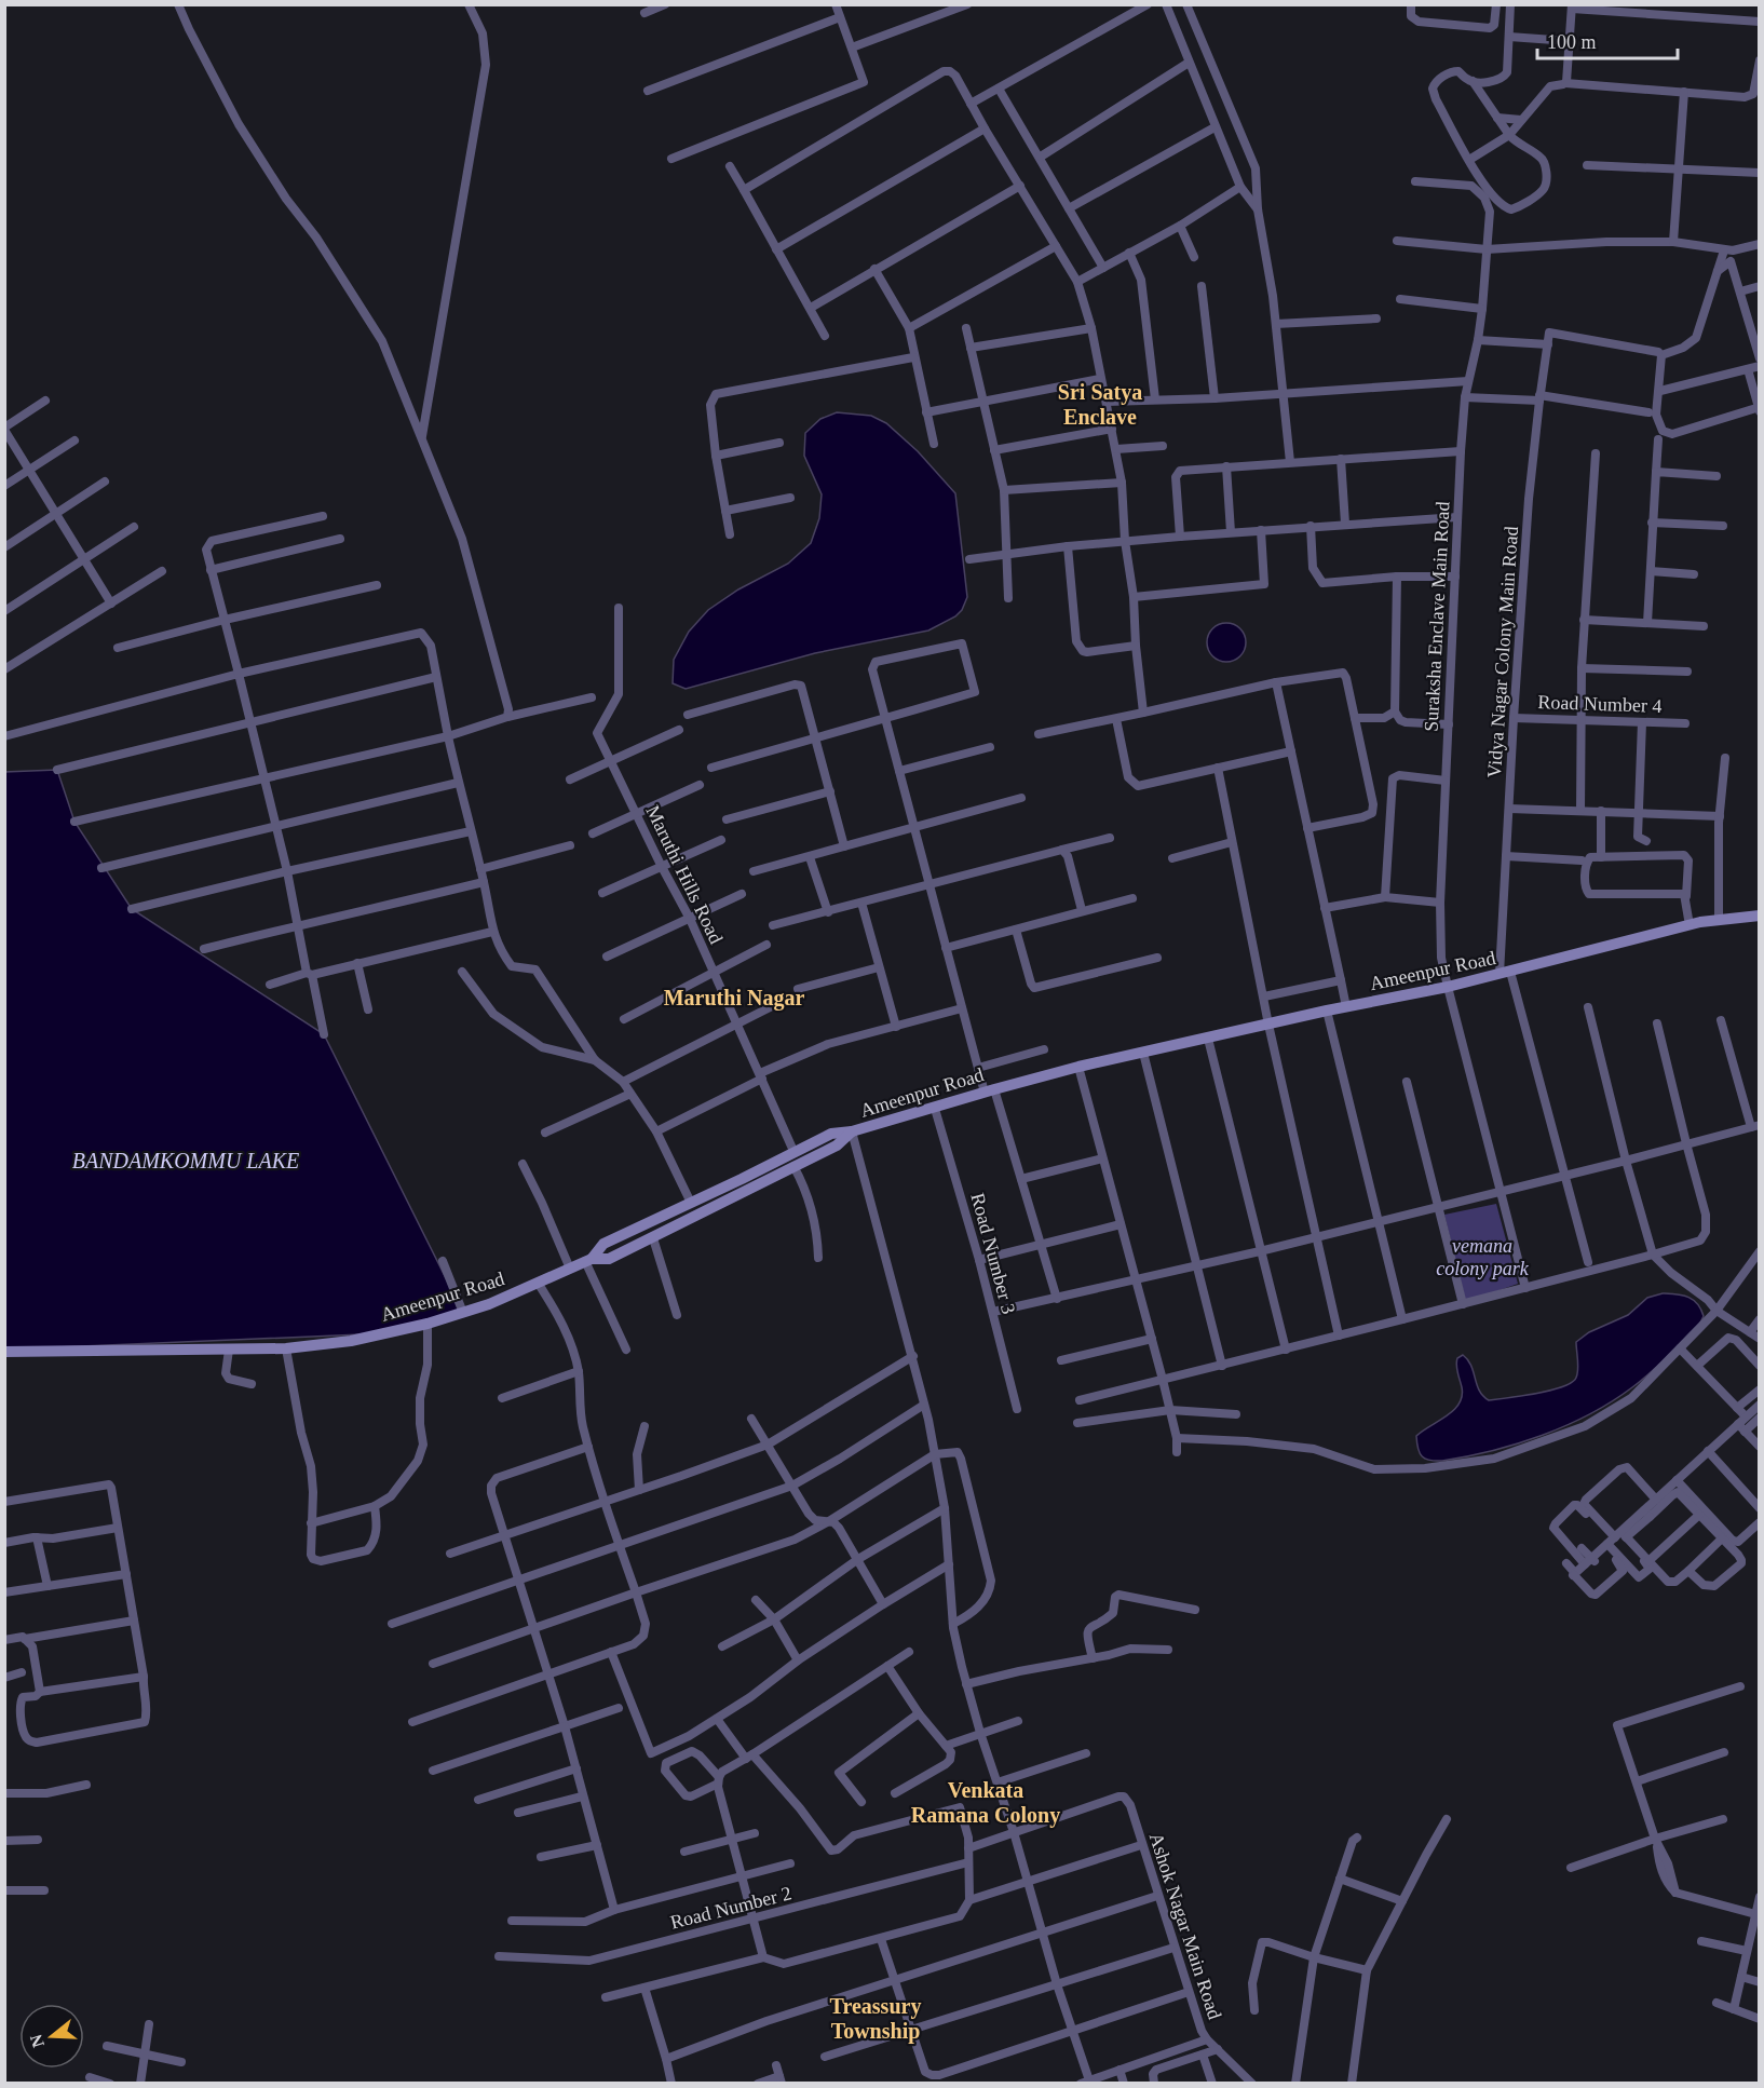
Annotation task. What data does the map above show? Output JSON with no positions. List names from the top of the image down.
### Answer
{
  "streets": {
    "street": [
      "Suraksha Enclave Main Road",
      "Vidya Nagar Colony Main Road",
      "Road Number 4",
      "Maruthi Hills Road",
      "Ameenpur Road",
      "Road Number 3",
      "Road Number 2",
      "Ashok Nagar Main Road"
    ]
  },
  "crossings": [
    ["Suraksha Enclave Main Road", "Ameenpur Road"],
    ["Vidya Nagar Colony Main Road", "Road Number 4"],
    ["Vidya Nagar Colony Main Road", "Ameenpur Road"],
    ["Ameenpur Road", "Road Number 3"]
  ],
  "districts": [
    "Sri Satya Enclave",
    "Maruthi Nagar",
    "Venkata Ramana Colony",
    "Treassury Township"
  ],
  "water": ["BANDAMKOMMU LAKE"],
  "parks": ["vemana colony park"],
  "scale_bar": "100 m",
  "north": "left"
}
